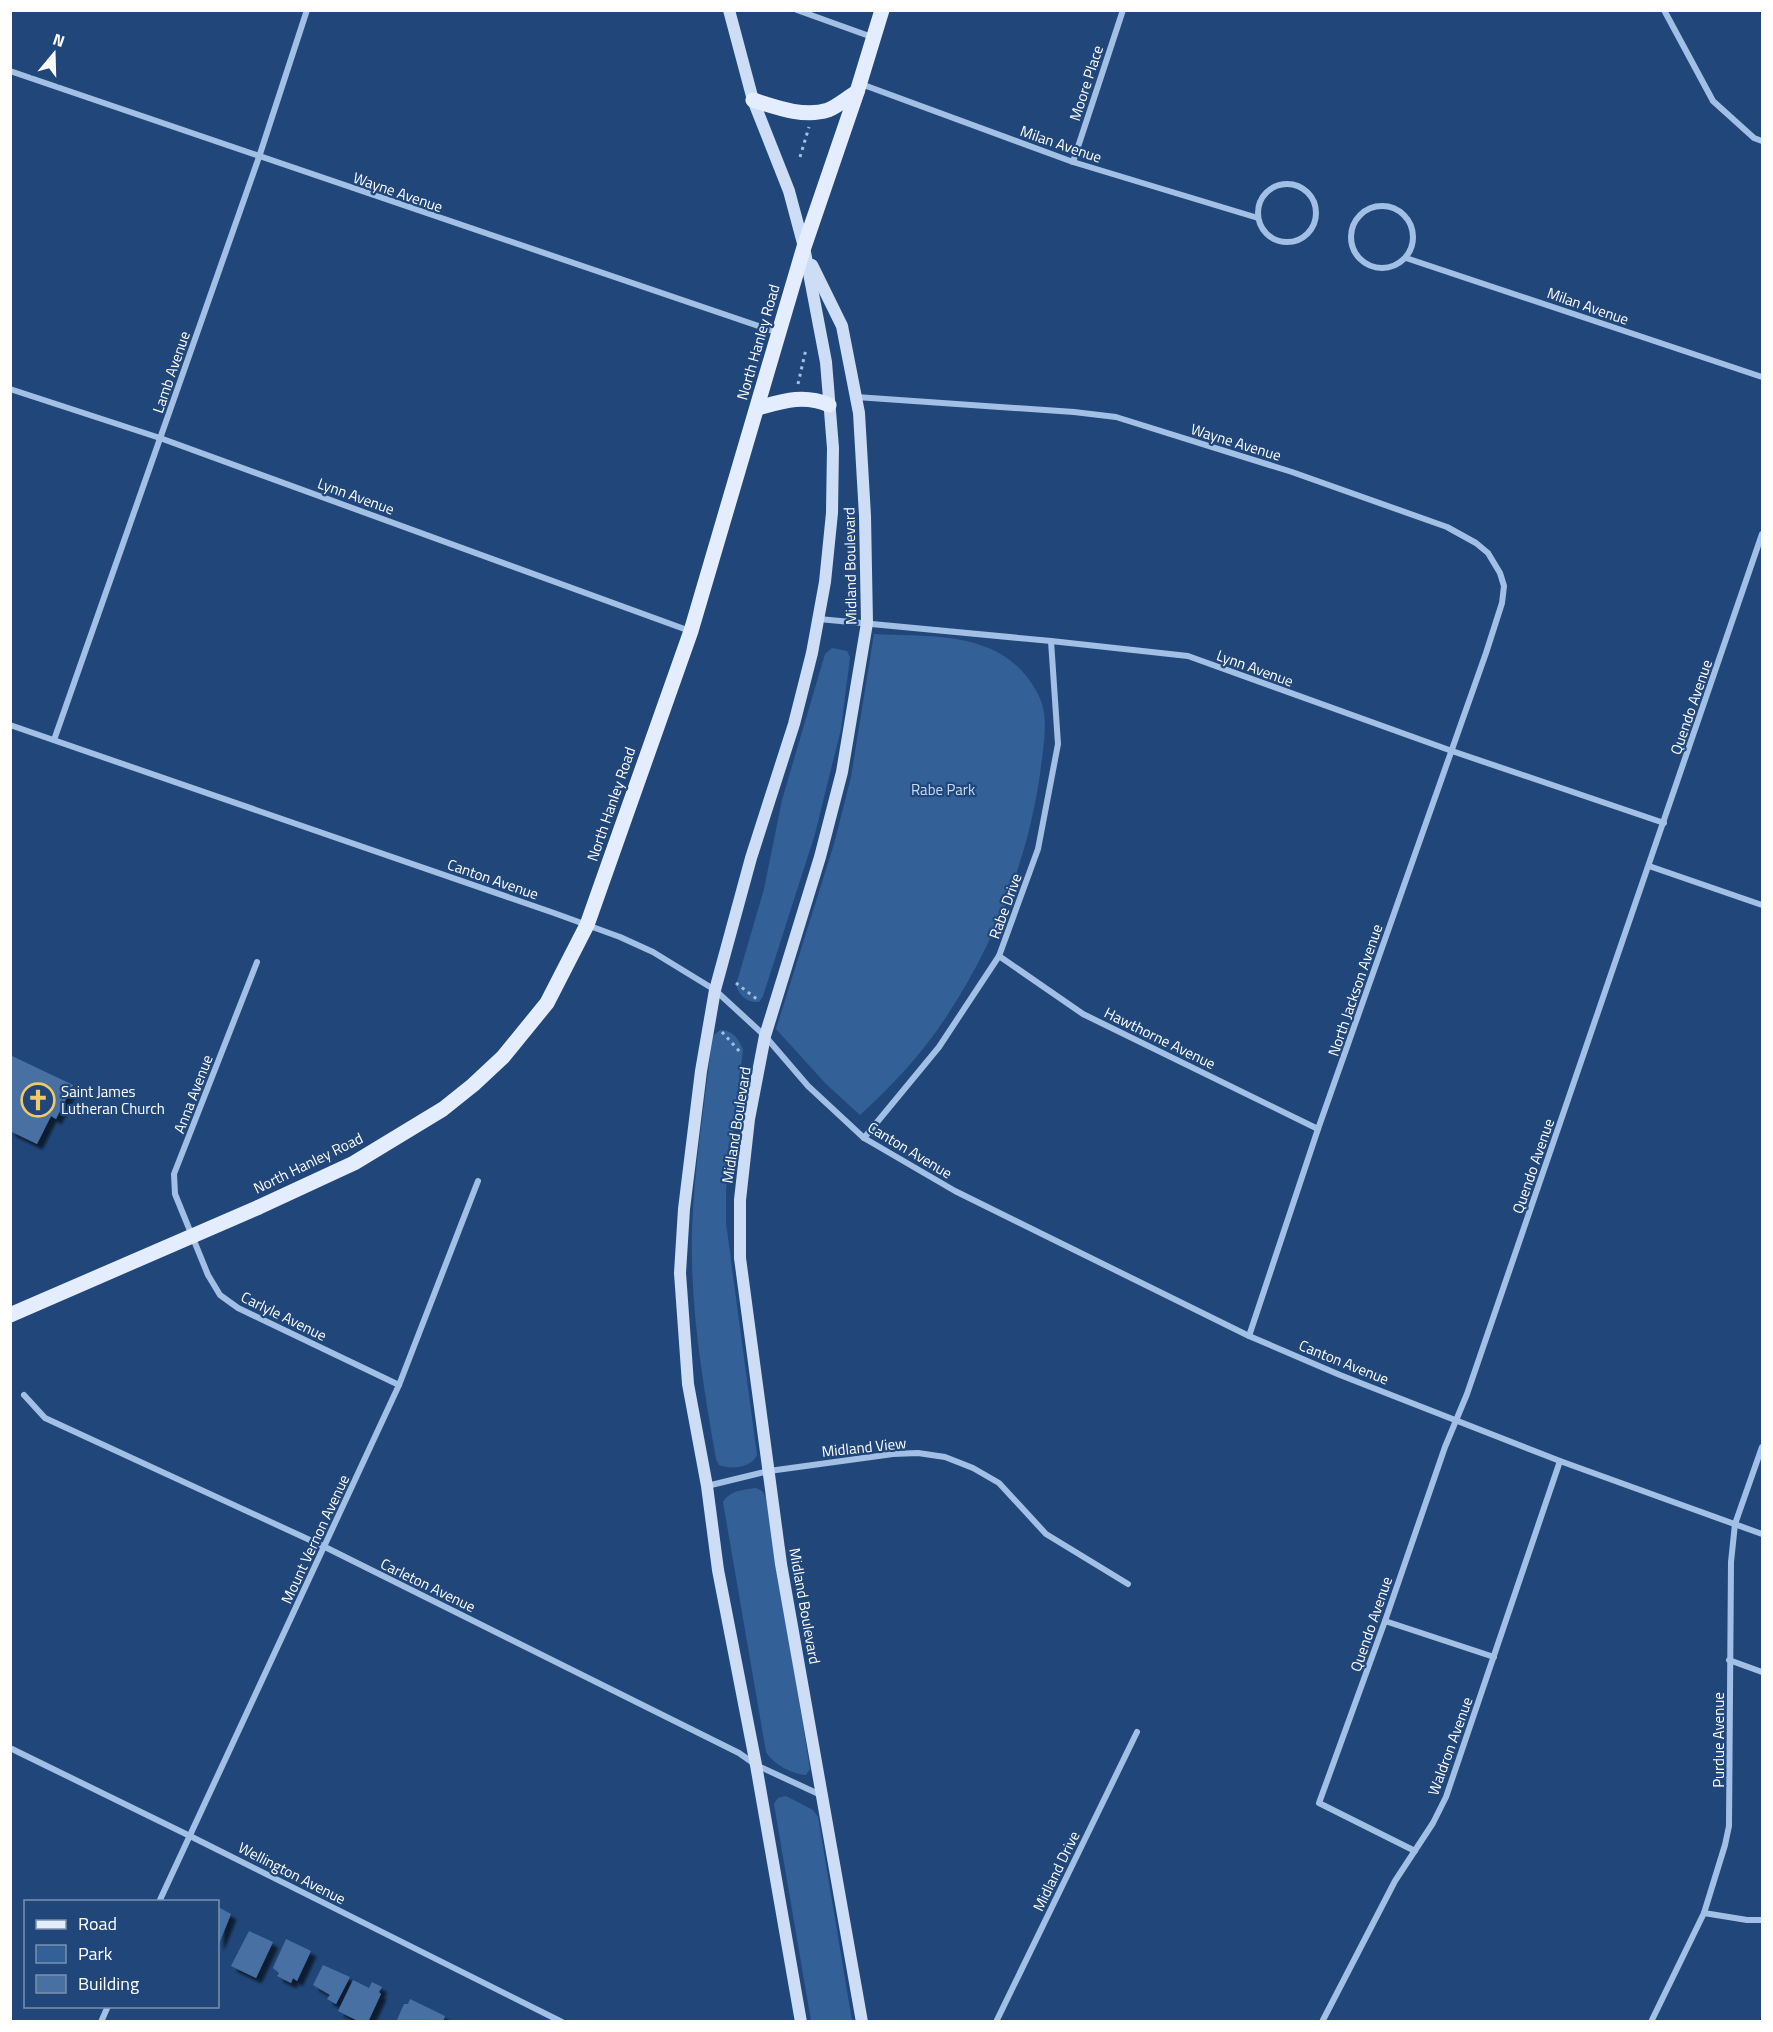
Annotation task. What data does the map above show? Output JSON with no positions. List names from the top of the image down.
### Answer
{
  "streets": {
    "main road": ["North Hanley Road", "Midland Boulevard"],
    "street": [
      "Moore Place",
      "Milan Avenue",
      "Wayne Avenue",
      "Lamb Avenue",
      "Lynn Avenue",
      "Quendo Avenue",
      "Canton Avenue",
      "Rabe Drive",
      "North Jackson Avenue",
      "Hawthorne Avenue",
      "Anna Avenue",
      "Carlyle Avenue",
      "Midland View",
      "Mount Vernon Avenue",
      "Carleton Avenue",
      "Purdue Avenue",
      "Waldron Avenue",
      "Midland Drive",
      "Wellington Avenue"
    ]
  },
  "crossings": [
    ["Moore Place", "Milan Avenue"],
    ["Milan Avenue", "North Hanley Road"],
    ["Wayne Avenue", "North Hanley Road"],
    ["Wayne Avenue", "Lamb Avenue"],
    ["Wayne Avenue", "Midland Boulevard"],
    ["Wayne Avenue", "North Jackson Avenue"],
    ["North Hanley Road", "Lynn Avenue"],
    ["North Hanley Road", "Midland Boulevard"],
    ["North Hanley Road", "Canton Avenue"],
    ["North Hanley Road", "Anna Avenue"],
    ["North Hanley Road", "Carlyle Avenue"],
    ["Lamb Avenue", "Lynn Avenue"],
    ["Lamb Avenue", "Canton Avenue"],
    ["Lynn Avenue", "Midland Boulevard"],
    ["Lynn Avenue", "Quendo Avenue"],
    ["Lynn Avenue", "Rabe Drive"],
    ["Lynn Avenue", "North Jackson Avenue"],
    ["Midland Boulevard", "Canton Avenue"],
    ["Midland Boulevard", "Midland View"],
    ["Midland Boulevard", "Carleton Avenue"],
    ["Quendo Avenue", "Canton Avenue"],
    ["Quendo Avenue", "Waldron Avenue"],
    ["Canton Avenue", "Rabe Drive"],
    ["Canton Avenue", "North Jackson Avenue"],
    ["Canton Avenue", "Purdue Avenue"],
    ["Canton Avenue", "Waldron Avenue"],
    ["Rabe Drive", "Hawthorne Avenue"],
    ["North Jackson Avenue", "Hawthorne Avenue"],
    ["Anna Avenue", "Carlyle Avenue"],
    ["Carlyle Avenue", "Mount Vernon Avenue"],
    ["Mount Vernon Avenue", "Carleton Avenue"],
    ["Mount Vernon Avenue", "Wellington Avenue"]
  ],
  "parks": ["Rabe Park"],
  "places": {
    "church": ["Saint James Lutheran Church"]
  },
  "legend": ["Road", "Park", "Building"],
  "north": "top"
}
